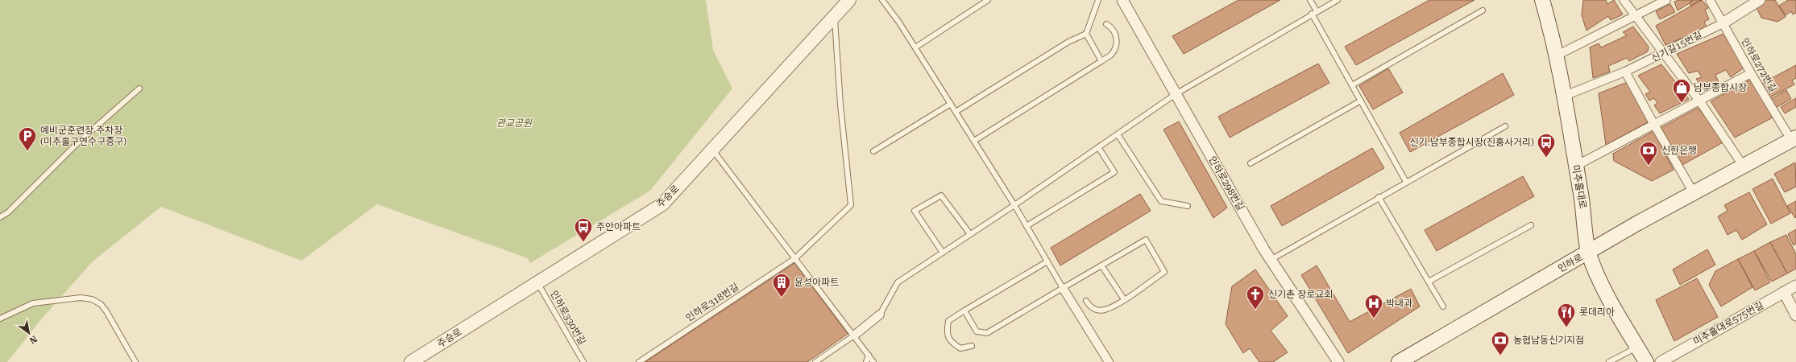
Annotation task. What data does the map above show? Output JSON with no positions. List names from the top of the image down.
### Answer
{
  "streets": {
    "main road": ["미추홀대로", "인하로"],
    "street": [
      "신기길15번길",
      "인하로272번길",
      "인하로298번길",
      "주승로",
      "미추홀대로575번길"
    ],
    "lane": ["인하로318번길", "인하로330번길"]
  },
  "crossings": [
    ["신기길15번길", "인하로272번길"],
    ["신기길15번길", "미추홀대로"],
    ["인하로272번길", "인하로"],
    ["미추홀대로", "인하로"],
    ["주승로", "인하로318번길"],
    ["주승로", "인하로330번길"]
  ],
  "parks": ["관교공원"],
  "places": {
    "shop": ["남부종합시장"],
    "parking": ["예비군훈련장 주차장 (미추홀구연수구중구)"],
    "bus stop": ["신기.남부종합시장(진흥사거리)", "주안아파트"],
    "bank": ["신한은행", "농협남동신기지점"],
    "building": ["윤성아파트"],
    "church": ["신기촌 장로교회"],
    "hospital": ["박내과"],
    "restaurant": ["롯데리아"]
  },
  "north": "bottom right"
}
